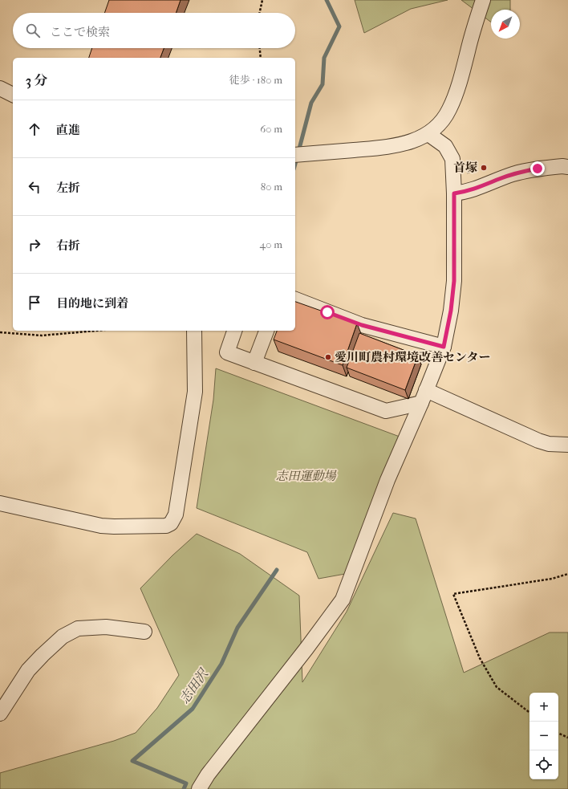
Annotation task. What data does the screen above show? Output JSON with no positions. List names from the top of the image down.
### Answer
{
  "water": ["志田沢"],
  "parks": ["志田運動場"],
  "places": ["首塚", "愛川町農村環境改善センター"],
  "north": "bottom left",
  "page": {
    "search": "ここで検索",
    "heading": ["3 分", "徒歩 · 180 m"],
    "list": [
      ["直進", "60 m"],
      ["左折", "80 m"],
      ["右折", "40 m"],
      "目的地に到着"
    ],
    "map_buttons": ["+", "−"]
  }
}
